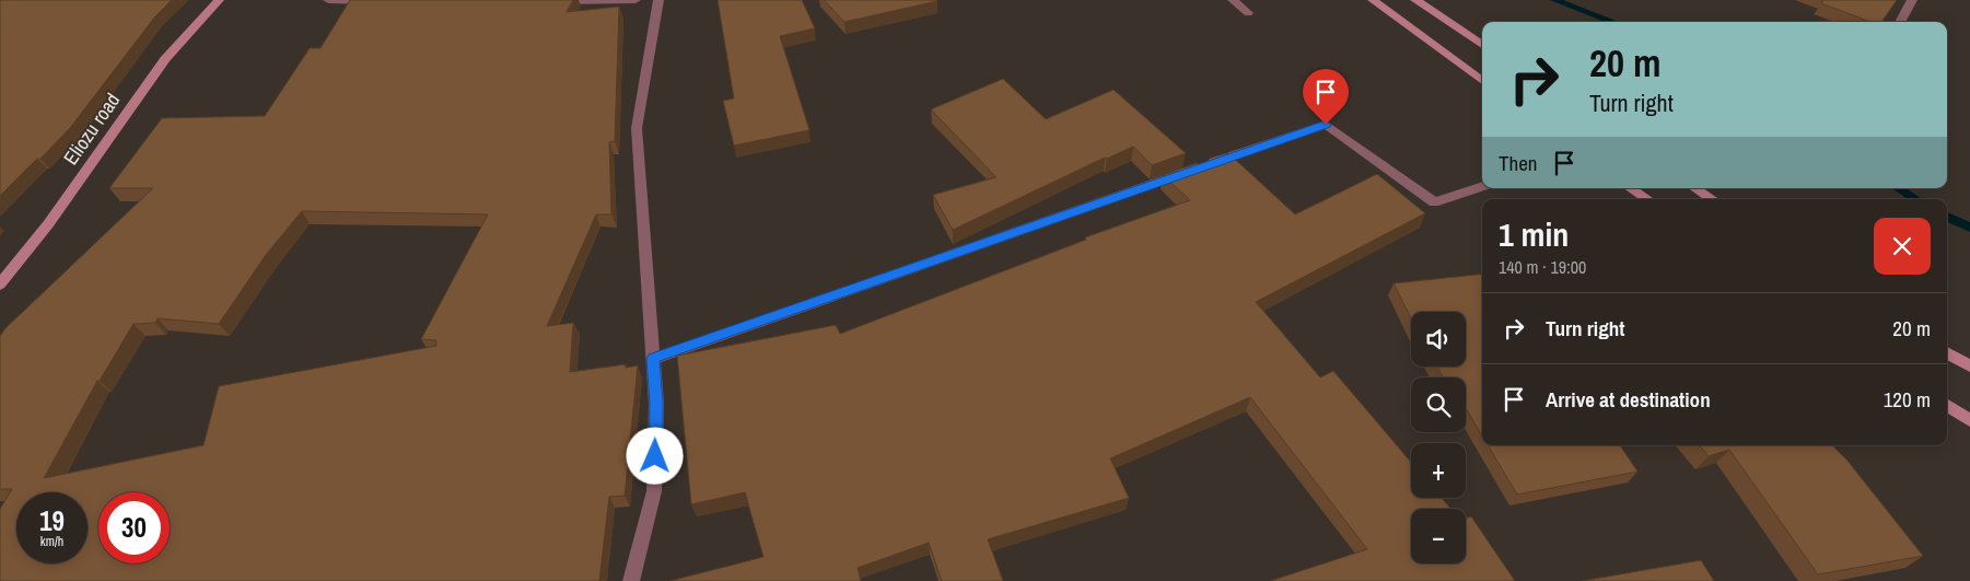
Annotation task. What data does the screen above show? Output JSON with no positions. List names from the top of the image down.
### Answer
{
  "streets": {
    "street": ["Eliozu road"]
  },
  "page": {
    "turn": ["20 m", "Turn right"],
    "then": "Then",
    "heading": ["1 min", "140 m · 19:00"],
    "list": [
      {
        "name": "Turn right",
        "value": "20 m"
      },
      {
        "name": "Arrive at destination",
        "value": "120 m"
      }
    ],
    "map_buttons": ["+", "−"],
    "speed": "19 km/h",
    "limit": "30"
  }
}
